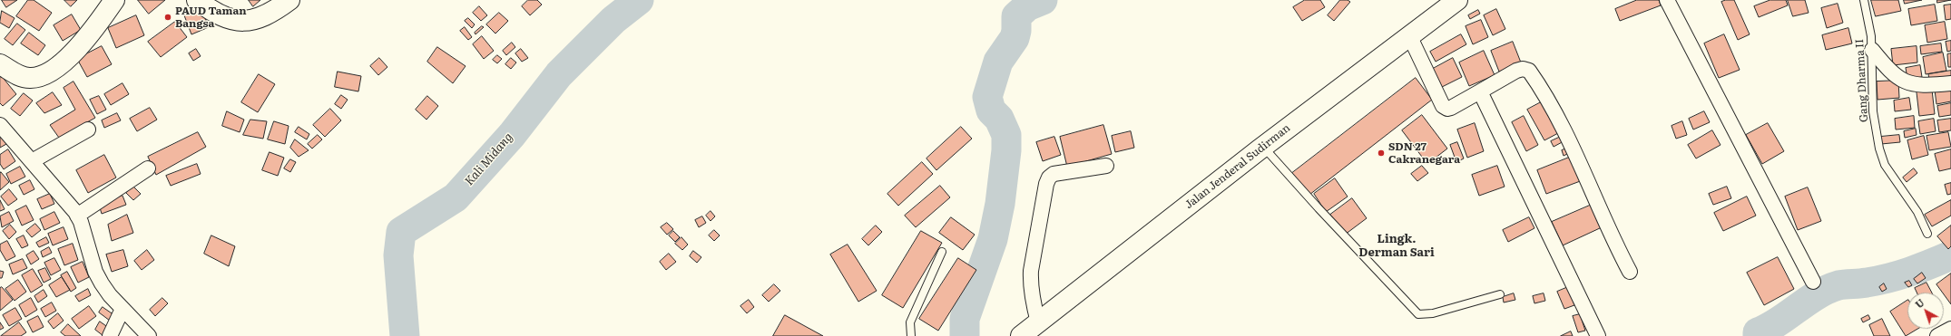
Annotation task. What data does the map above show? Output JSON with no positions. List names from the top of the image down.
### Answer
{
  "streets": {
    "main road": ["Jalan Jenderal Sudirman"],
    "lane": ["Gang Dharma II"]
  },
  "districts": ["Lingk. Derman Sari"],
  "water": ["Kali Midang"],
  "places": ["PAUD Taman Bangsa", "SDN 27 Cakranegara"],
  "north": "top left"
}
